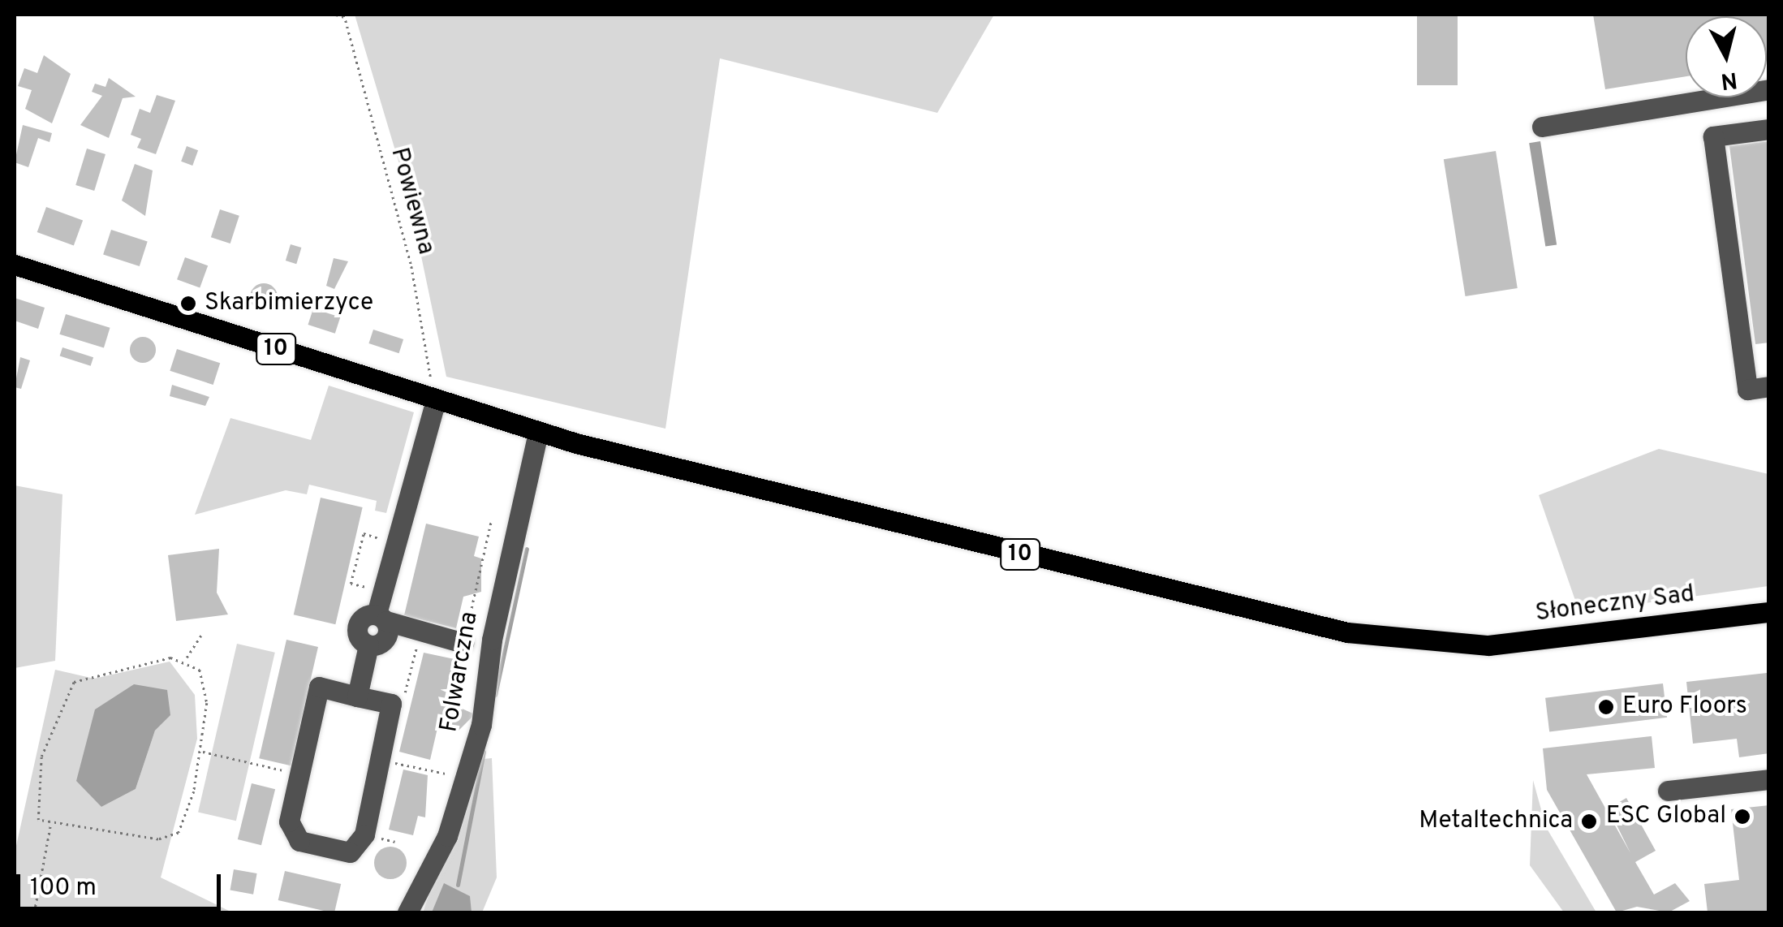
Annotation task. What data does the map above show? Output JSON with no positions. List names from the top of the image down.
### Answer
{
  "streets": {
    "main road": ["10", "Słoneczny Sad"],
    "street": ["Folwarczna"],
    "path": ["Powiewna"]
  },
  "crossings": [
    ["Powiewna", "10"],
    ["10", "Słoneczny Sad"],
    ["10", "Folwarczna"],
    ["Słoneczny Sad", "Folwarczna"]
  ],
  "places": [
    "Skarbimierzyce",
    "Euro Floors",
    "ESC Global",
    "Metaltechnica"
  ],
  "scale_bar": "100 m",
  "north": "bottom"
}
